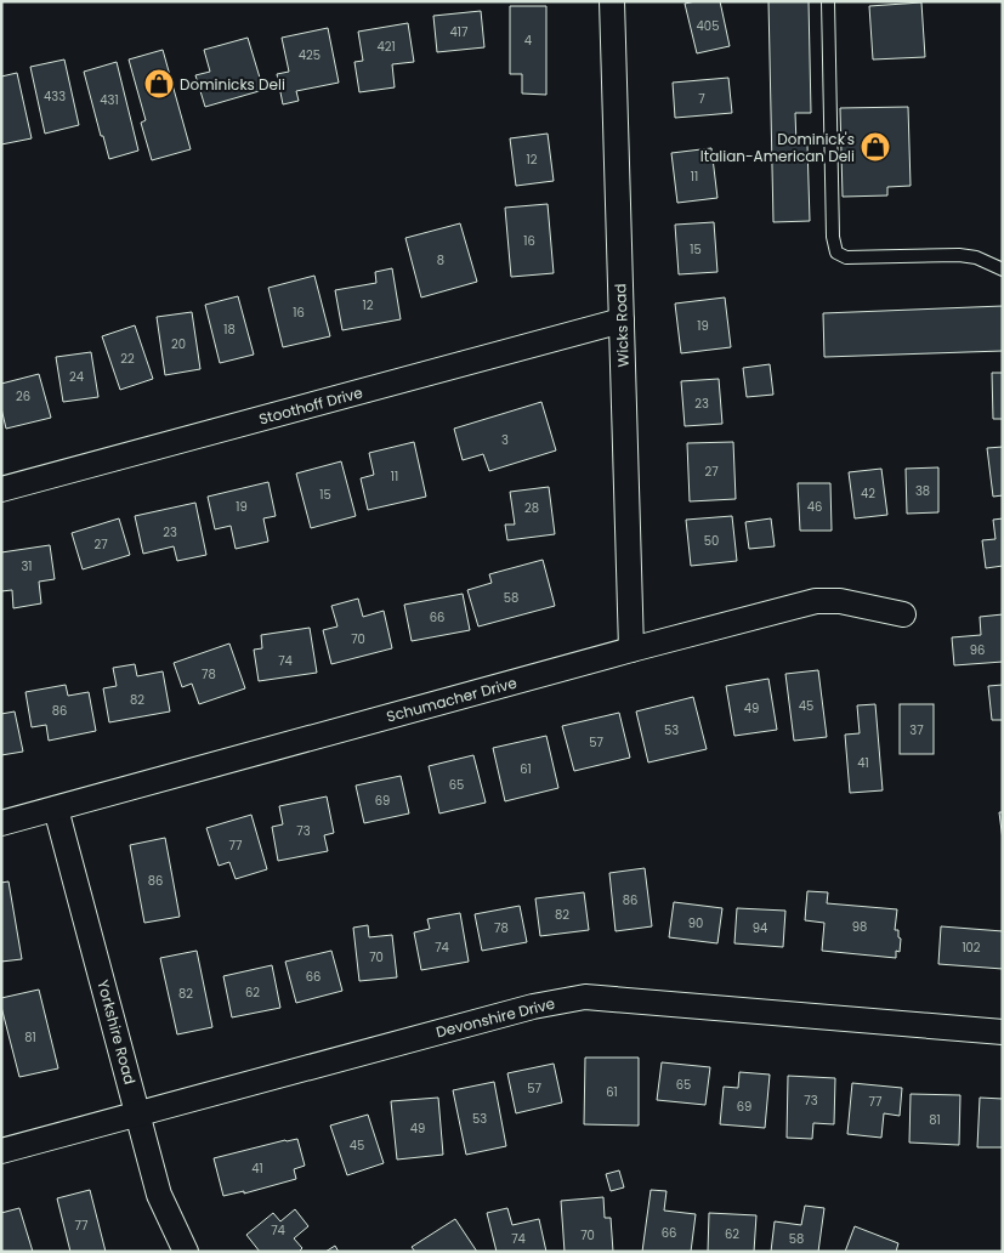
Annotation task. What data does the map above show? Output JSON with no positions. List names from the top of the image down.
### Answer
{
  "streets": {
    "street": [
      "Wicks Road",
      "Stoothoff Drive",
      "Schumacher Drive",
      "Devonshire Drive",
      "Yorkshire Road"
    ]
  },
  "crossings": [
    ["Wicks Road", "Stoothoff Drive"],
    ["Wicks Road", "Schumacher Drive"],
    ["Schumacher Drive", "Yorkshire Road"],
    ["Devonshire Drive", "Yorkshire Road"]
  ],
  "places": {
    "shop": ["Dominicks Deli", "Dominick's Italian-American Deli"]
  },
  "house_numbers": [
    "405",
    "417",
    "4",
    "421",
    "425",
    "433",
    "7",
    "431",
    "12",
    "11",
    "16",
    "15",
    "8",
    "12",
    "16",
    "19",
    "18",
    "20",
    "22",
    "24",
    "26",
    "23",
    "3",
    "27",
    "11",
    "38",
    "42",
    "15",
    "19",
    "46",
    "28",
    "23",
    "50",
    "27",
    "31",
    "58",
    "66",
    "70",
    "96",
    "74",
    "78",
    "82",
    "45",
    "49",
    "86",
    "53",
    "37",
    "57",
    "41",
    "61",
    "65",
    "69",
    "73",
    "77",
    "86",
    "86",
    "82",
    "90",
    "98",
    "78",
    "94",
    "74",
    "102",
    "70",
    "66",
    "62",
    "82",
    "81",
    "65",
    "57",
    "61",
    "73",
    "77",
    "69",
    "53",
    "81",
    "49",
    "45",
    "41",
    "77",
    "74",
    "66",
    "62",
    "70",
    "74",
    "58"
  ]
}
